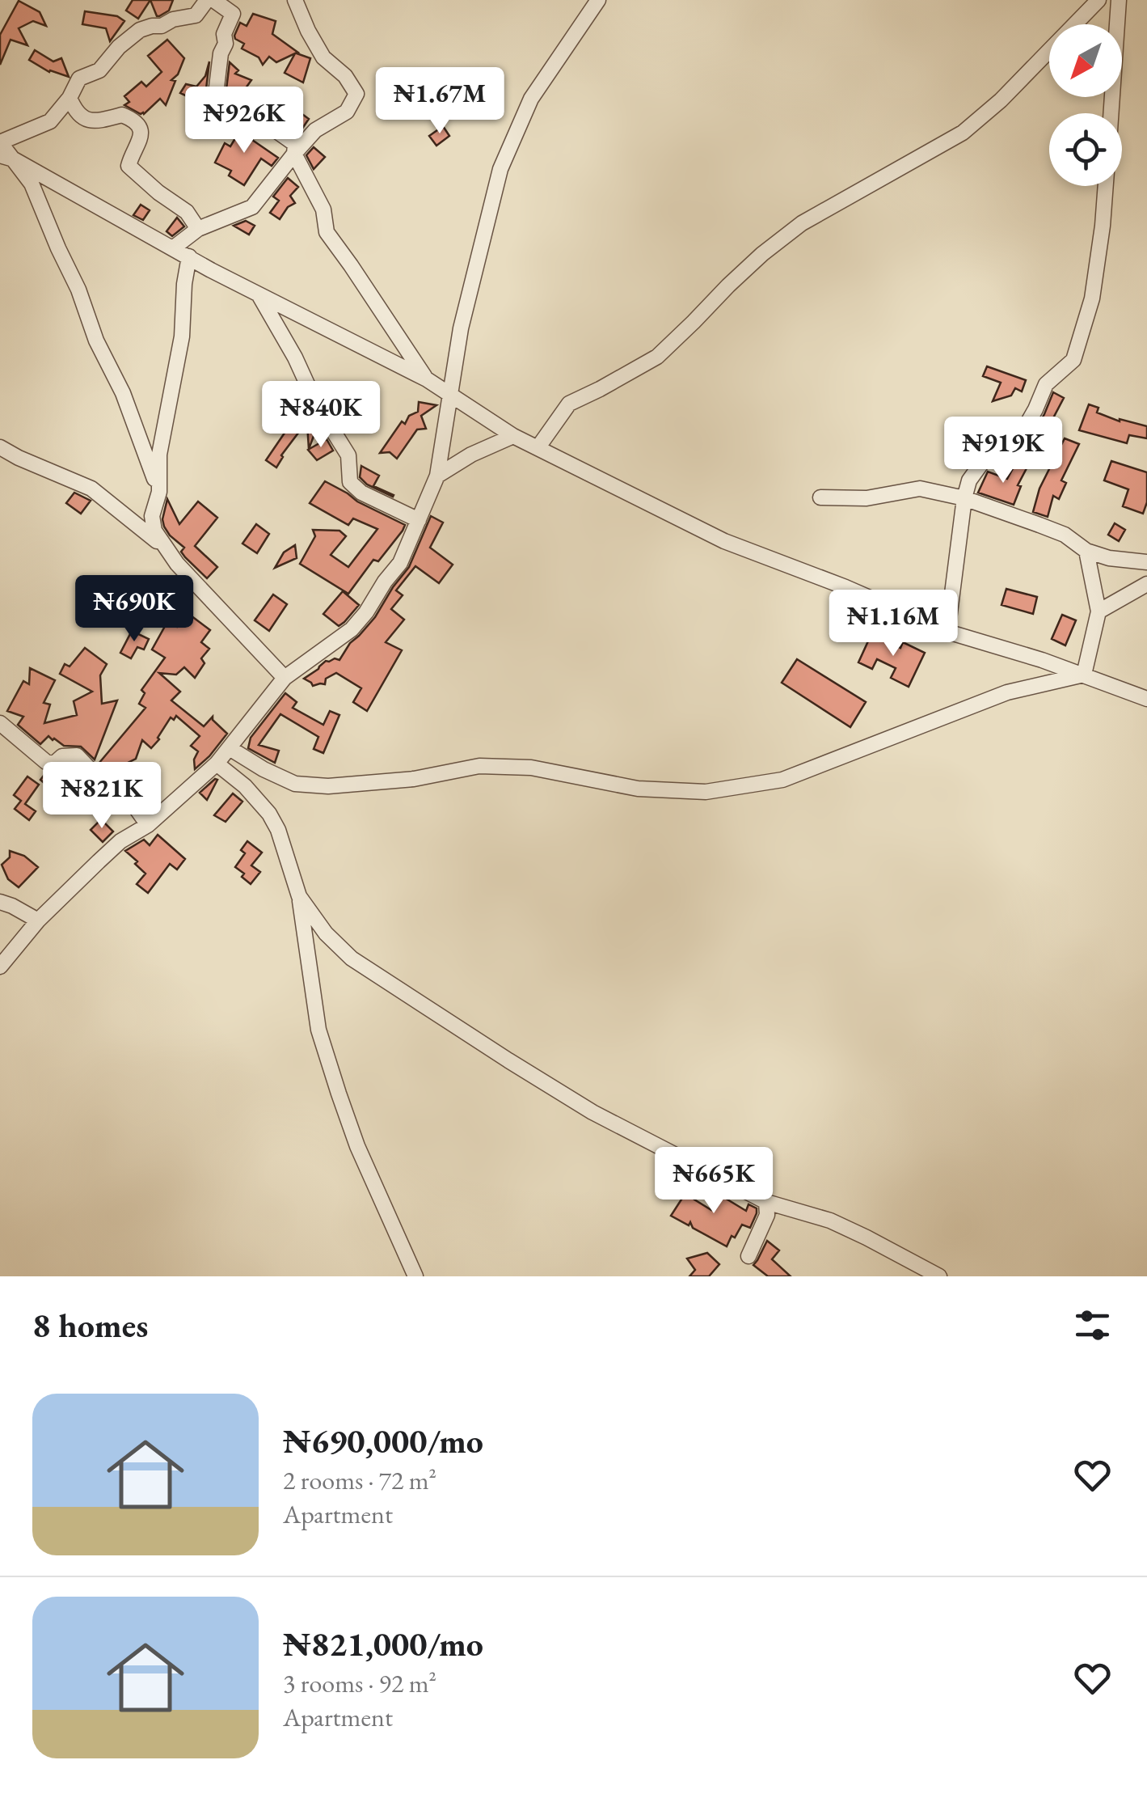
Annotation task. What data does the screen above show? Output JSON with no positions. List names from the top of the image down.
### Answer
{
  "north": "bottom left",
  "page": {
    "price": [
      "₦1.67M",
      "₦926K",
      "₦840K",
      "₦919K",
      "₦690K",
      "₦1.16M",
      "₦821K",
      "₦665K"
    ],
    "heading": "8 homes",
    "list": [
      {
        "name": "₦690,000/mo",
        "note": "2 rooms · 72 m² · Apartment"
      },
      {
        "name": "₦821,000/mo",
        "note": "3 rooms · 92 m² · Apartment"
      }
    ]
  }
}
